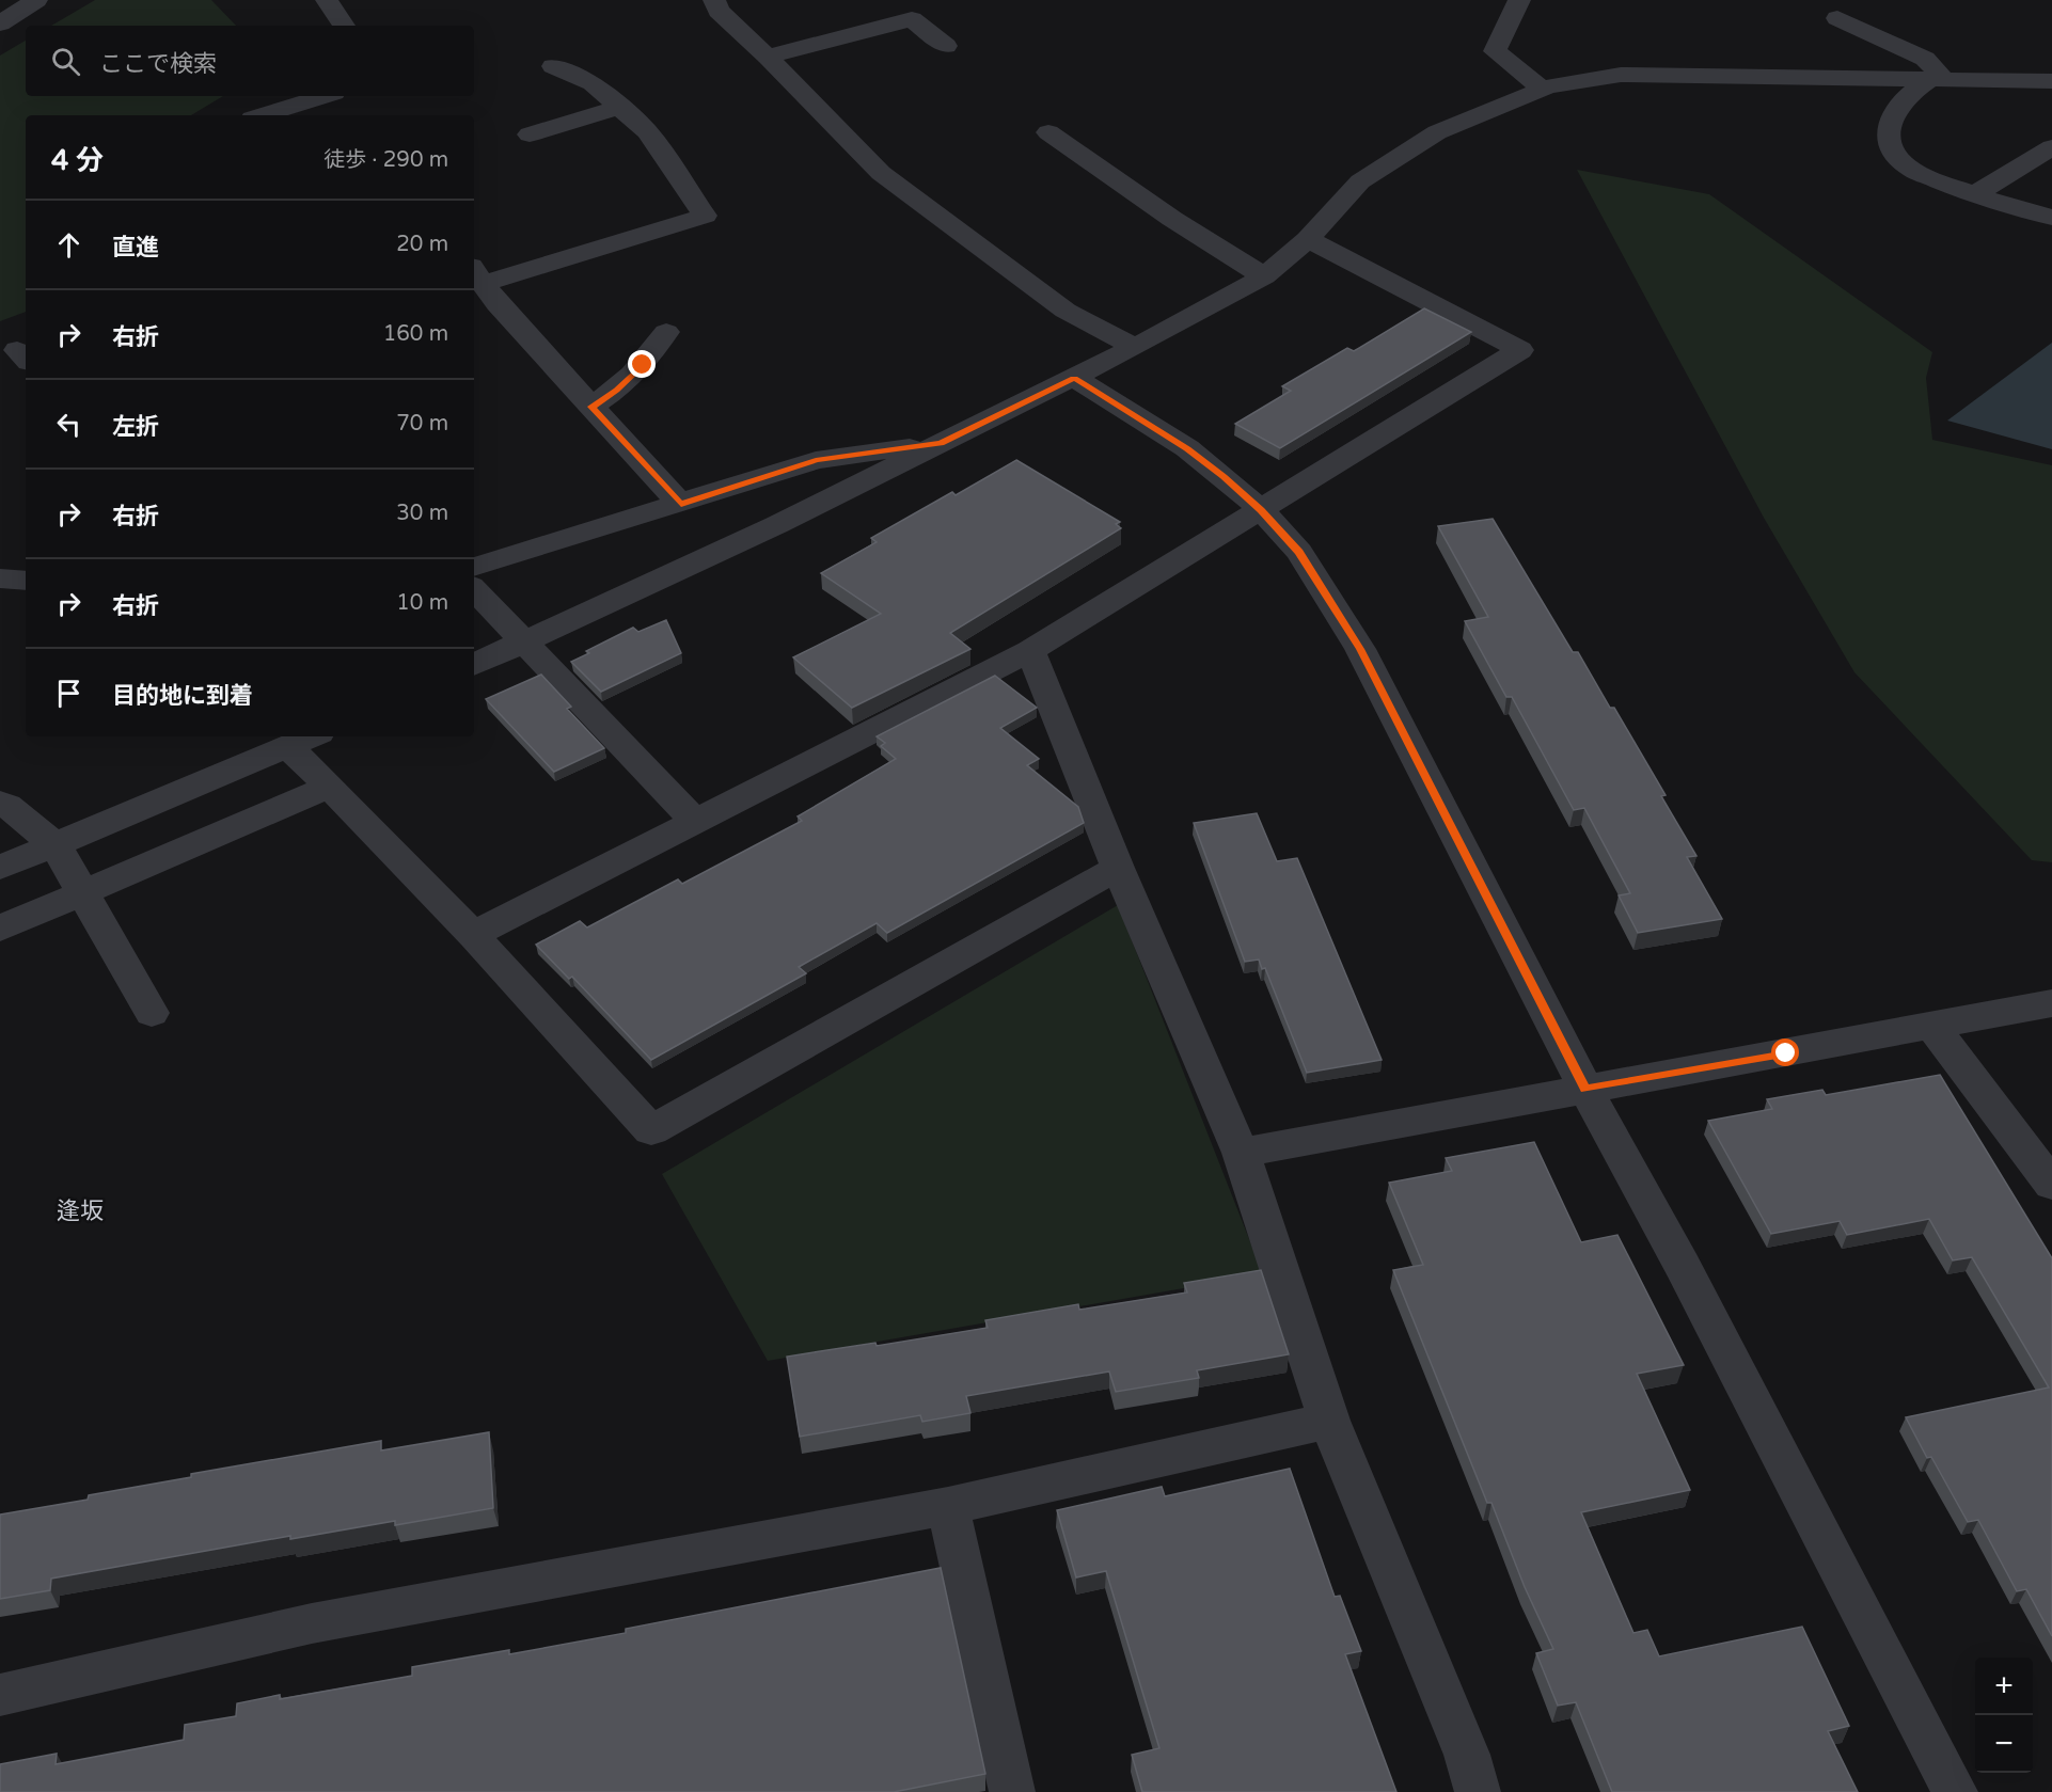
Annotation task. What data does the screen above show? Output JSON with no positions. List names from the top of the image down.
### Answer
{
  "districts": ["逢坂"],
  "page": {
    "search": "ここで検索",
    "heading": ["4 分", "徒歩 · 290 m"],
    "list": [
      ["直進", "20 m"],
      ["右折", "160 m"],
      ["左折", "70 m"],
      ["右折", "30 m"],
      ["右折", "10 m"],
      "目的地に到着"
    ],
    "map_buttons": ["+", "−"]
  }
}
